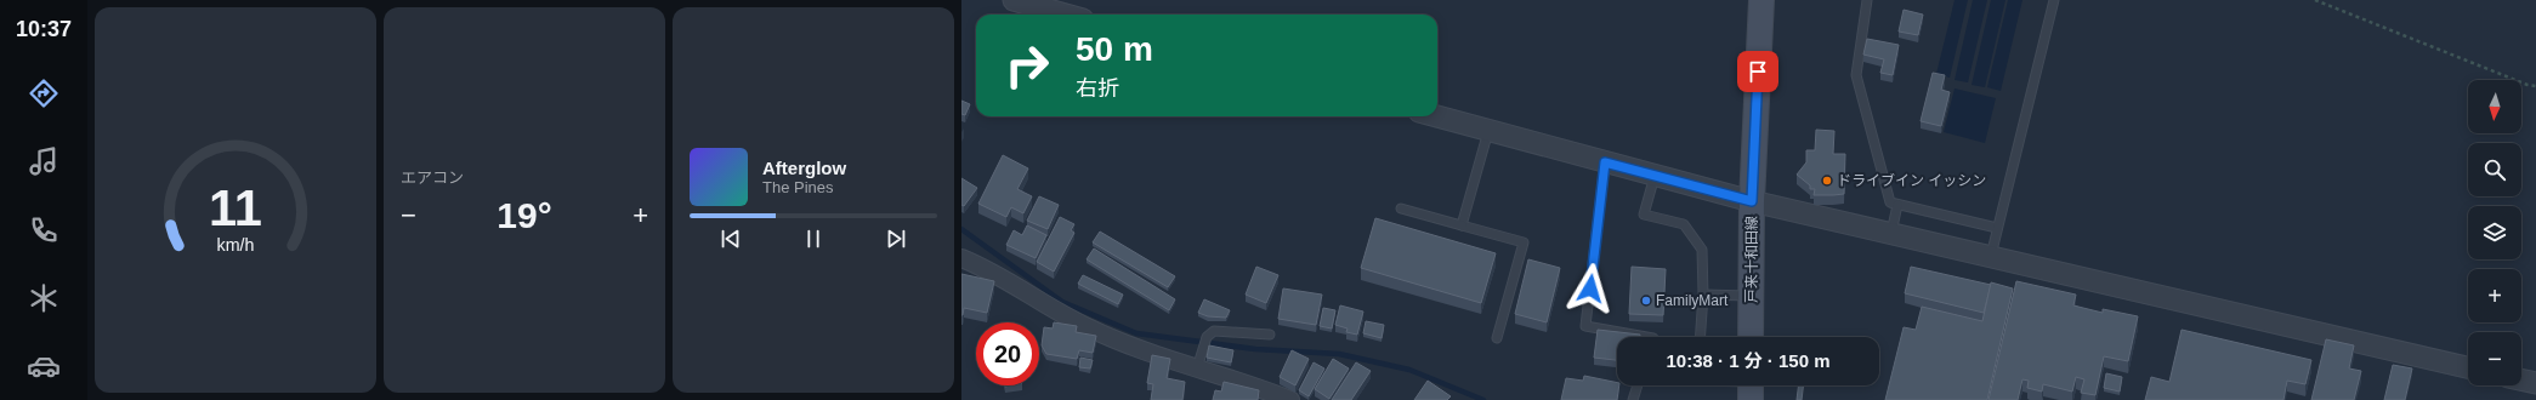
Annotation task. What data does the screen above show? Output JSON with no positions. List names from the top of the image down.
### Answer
{
  "streets": {
    "main road": ["戸来十和田線"]
  },
  "places": ["ドライブイン イッシン", "FamilyMart"],
  "north": "bottom",
  "page": {
    "tabs": "10:37",
    "tile": "エアコン",
    "turn": ["50 m", "右折"],
    "map_buttons": ["+", "−"],
    "song": ["Afterglow", "The Pines"],
    "heat": ["−", "19°", "+"],
    "limit": "20",
    "trip": "10:38 · 1 分 · 150 m",
    "gauge": ["11", "km/h"]
  }
}
